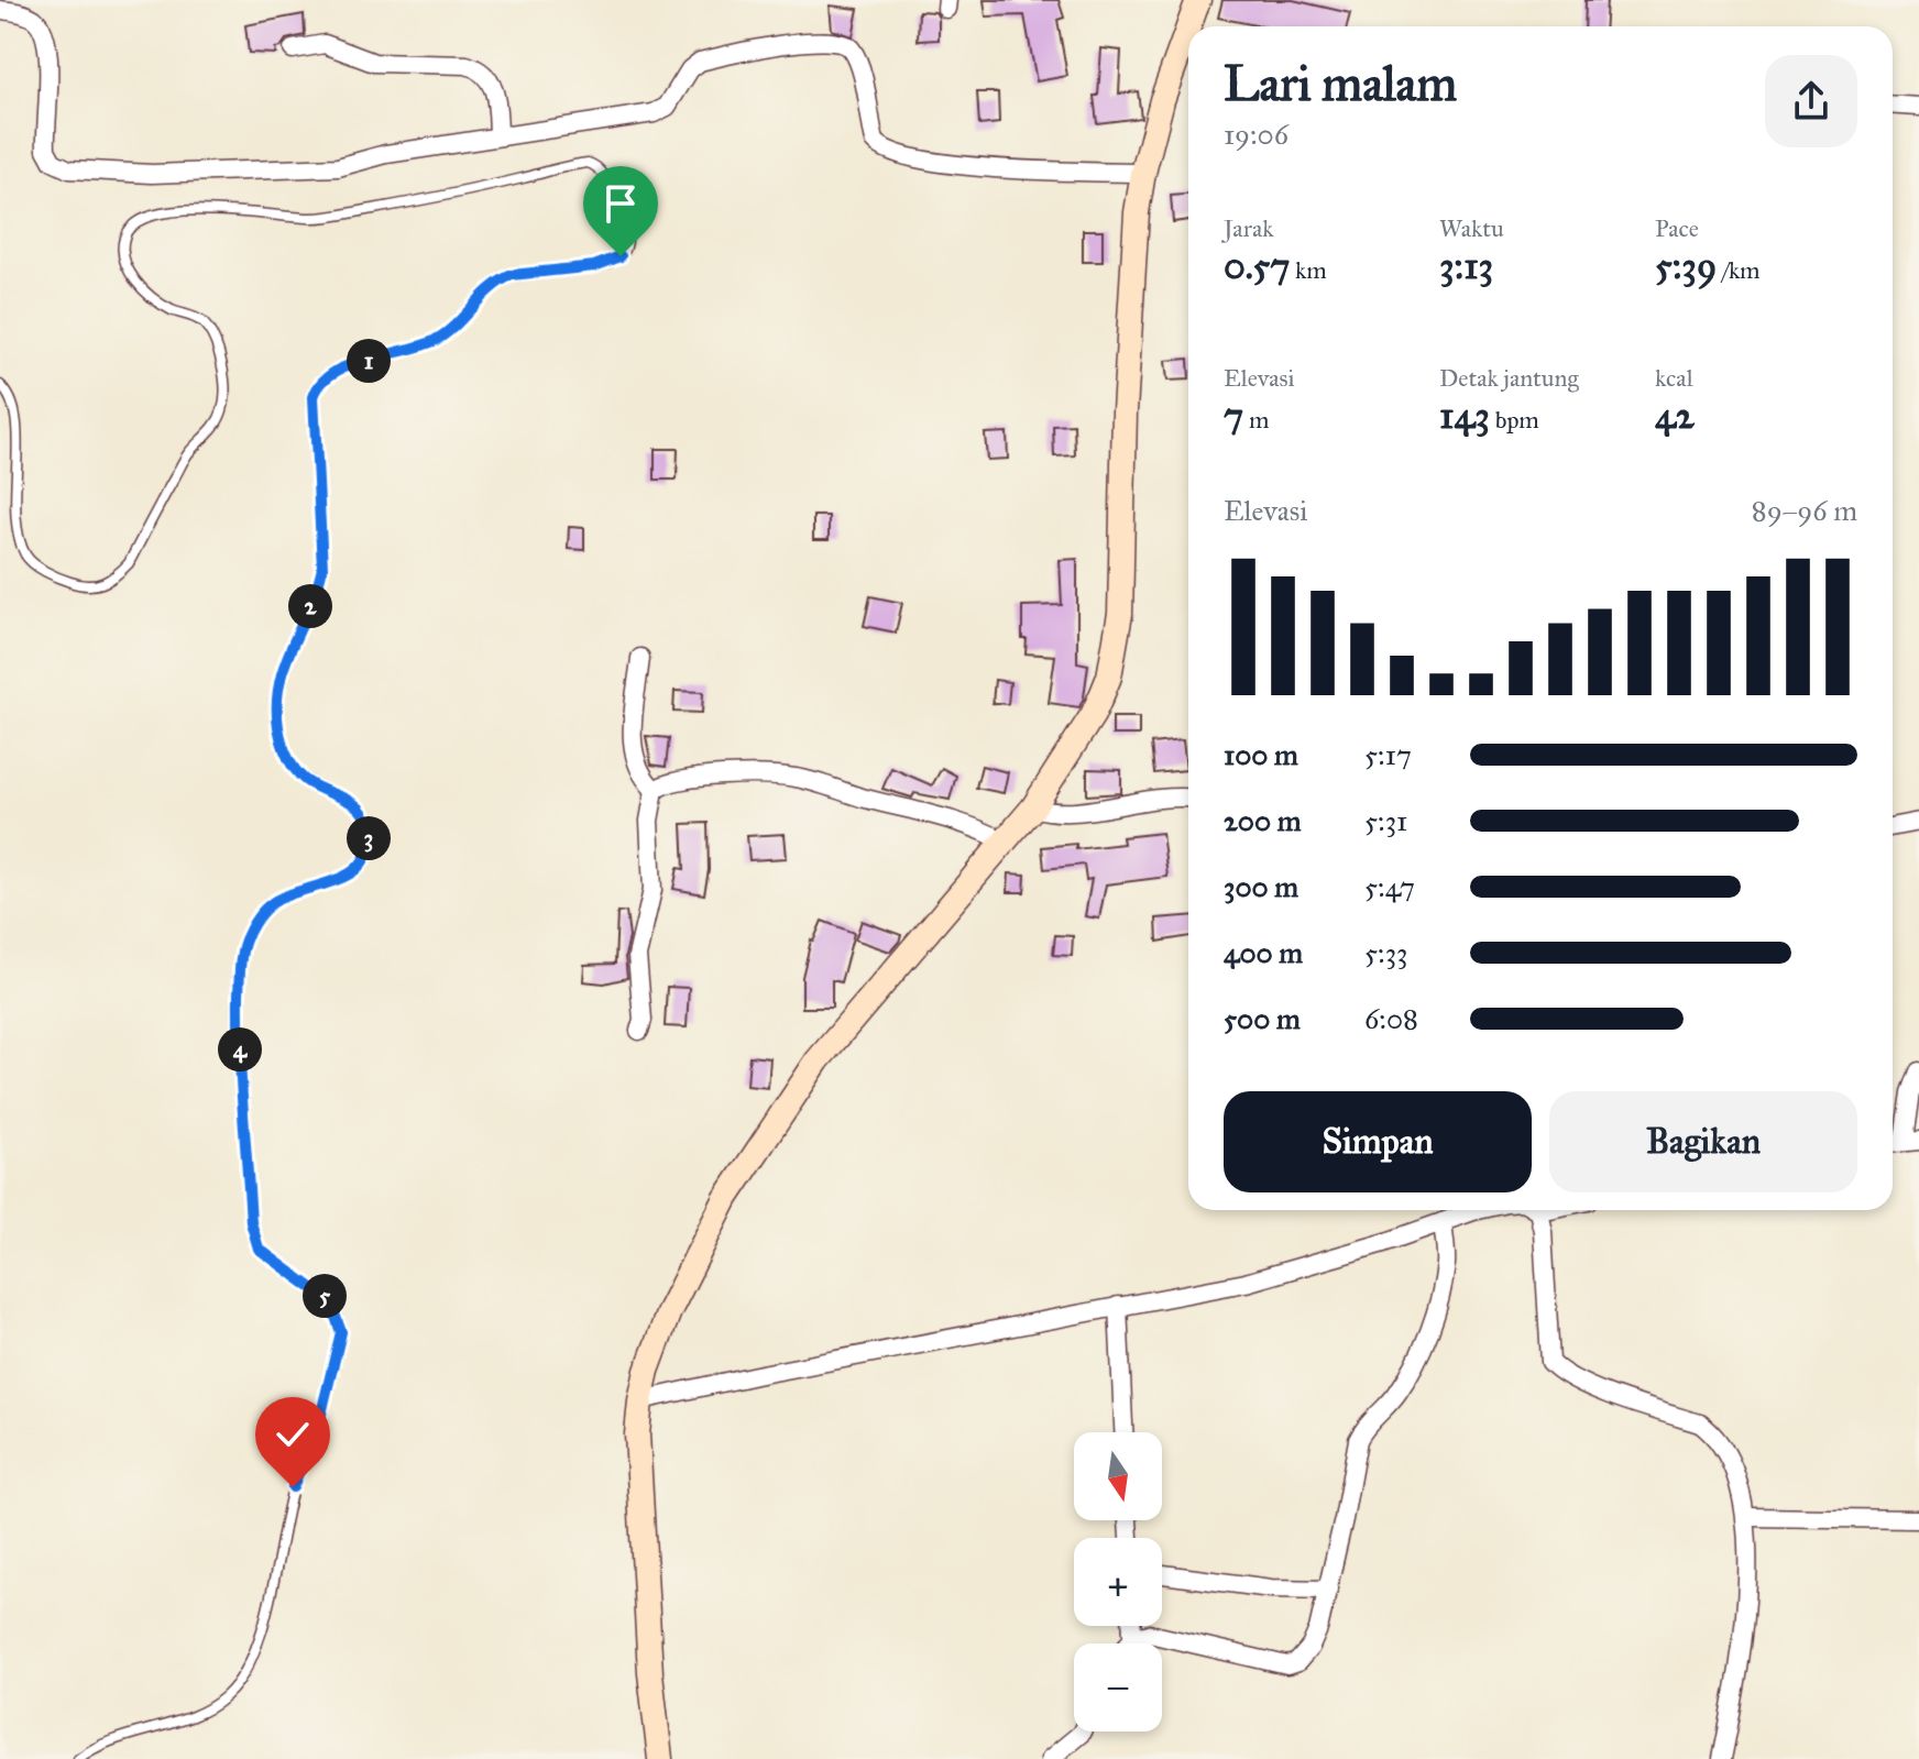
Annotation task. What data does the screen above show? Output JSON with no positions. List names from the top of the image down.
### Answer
{
  "north": "bottom",
  "page": {
    "heading": ["Lari malam", "19:06"],
    "stats": [
      ["Jarak", "0.57 km"],
      ["Waktu", "3:13"],
      ["Pace", "5:39 /km"],
      ["Elevasi", "7 m"],
      ["Detak jantung", "143 bpm"],
      ["kcal", "42"]
    ],
    "pins": [
      "1",
      "2",
      "3",
      "4",
      "5"
    ],
    "chart": ["Elevasi", "89–96 m"],
    "list": [
      {
        "name": "100 m",
        "note": "5:17"
      },
      {
        "name": "200 m",
        "note": "5:31"
      },
      {
        "name": "300 m",
        "note": "5:47"
      },
      {
        "name": "400 m",
        "note": "5:33"
      },
      {
        "name": "500 m",
        "note": "6:08"
      }
    ],
    "buttons": ["Simpan", "Bagikan"],
    "map_buttons": ["+", "−"]
  }
}
